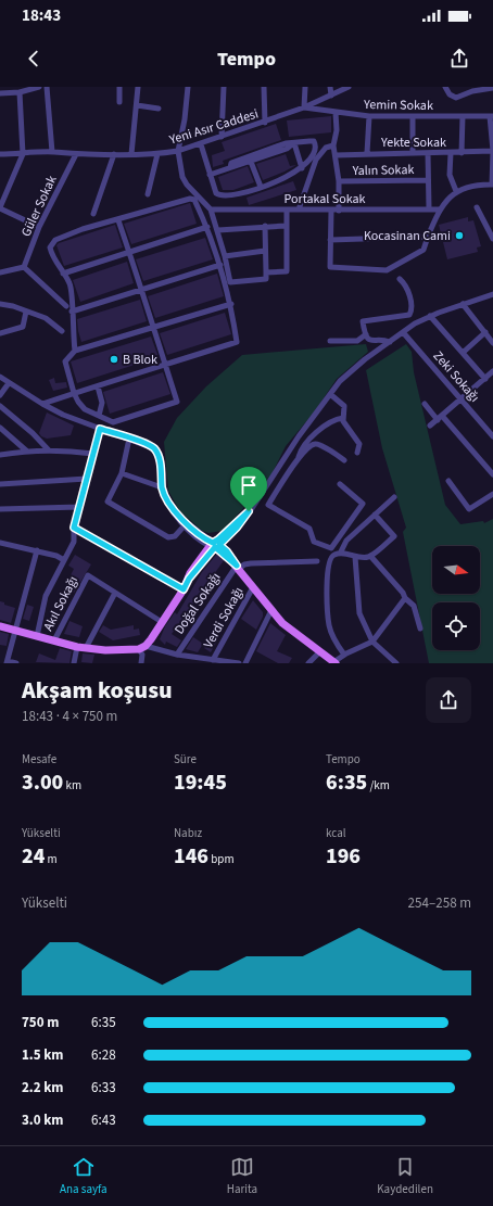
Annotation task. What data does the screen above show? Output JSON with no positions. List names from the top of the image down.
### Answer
{
  "streets": {
    "street": [
      "Yemin Sokak",
      "Yeni Asır Caddesi",
      "Yekte Sokak",
      "Yalın Sokak",
      "Portakal Sokak",
      "Güler Sokak",
      "Zeki Sokağı",
      "Akıl Sokağı",
      "Doğal Sokağı",
      "Verdi Sokağı"
    ]
  },
  "crossings": [
    ["Yemin Sokak", "Yeni Asır Caddesi"],
    ["Yeni Asır Caddesi", "Güler Sokak"]
  ],
  "places": ["Kocasinan Cami", "B Blok"],
  "north": "right",
  "page": {
    "status": "18:43",
    "header": "Tempo",
    "heading": ["Akşam koşusu", "18:43 · 4 × 750 m"],
    "stats": [
      ["Mesafe", "3.00 km"],
      ["Süre", "19:45"],
      ["Tempo", "6:35 /km"],
      ["Yükselti", "24 m"],
      ["Nabız", "146 bpm"],
      ["kcal", "196"]
    ],
    "chart": ["Yükselti", "254–258 m"],
    "list": [
      {
        "name": "750 m",
        "note": "6:35"
      },
      {
        "name": "1.5 km",
        "note": "6:28"
      },
      {
        "name": "2.2 km",
        "note": "6:33"
      },
      {
        "name": "3.0 km",
        "note": "6:43"
      }
    ],
    "tabs": ["Ana sayfa", "Harita", "Kaydedilen"]
  }
}
